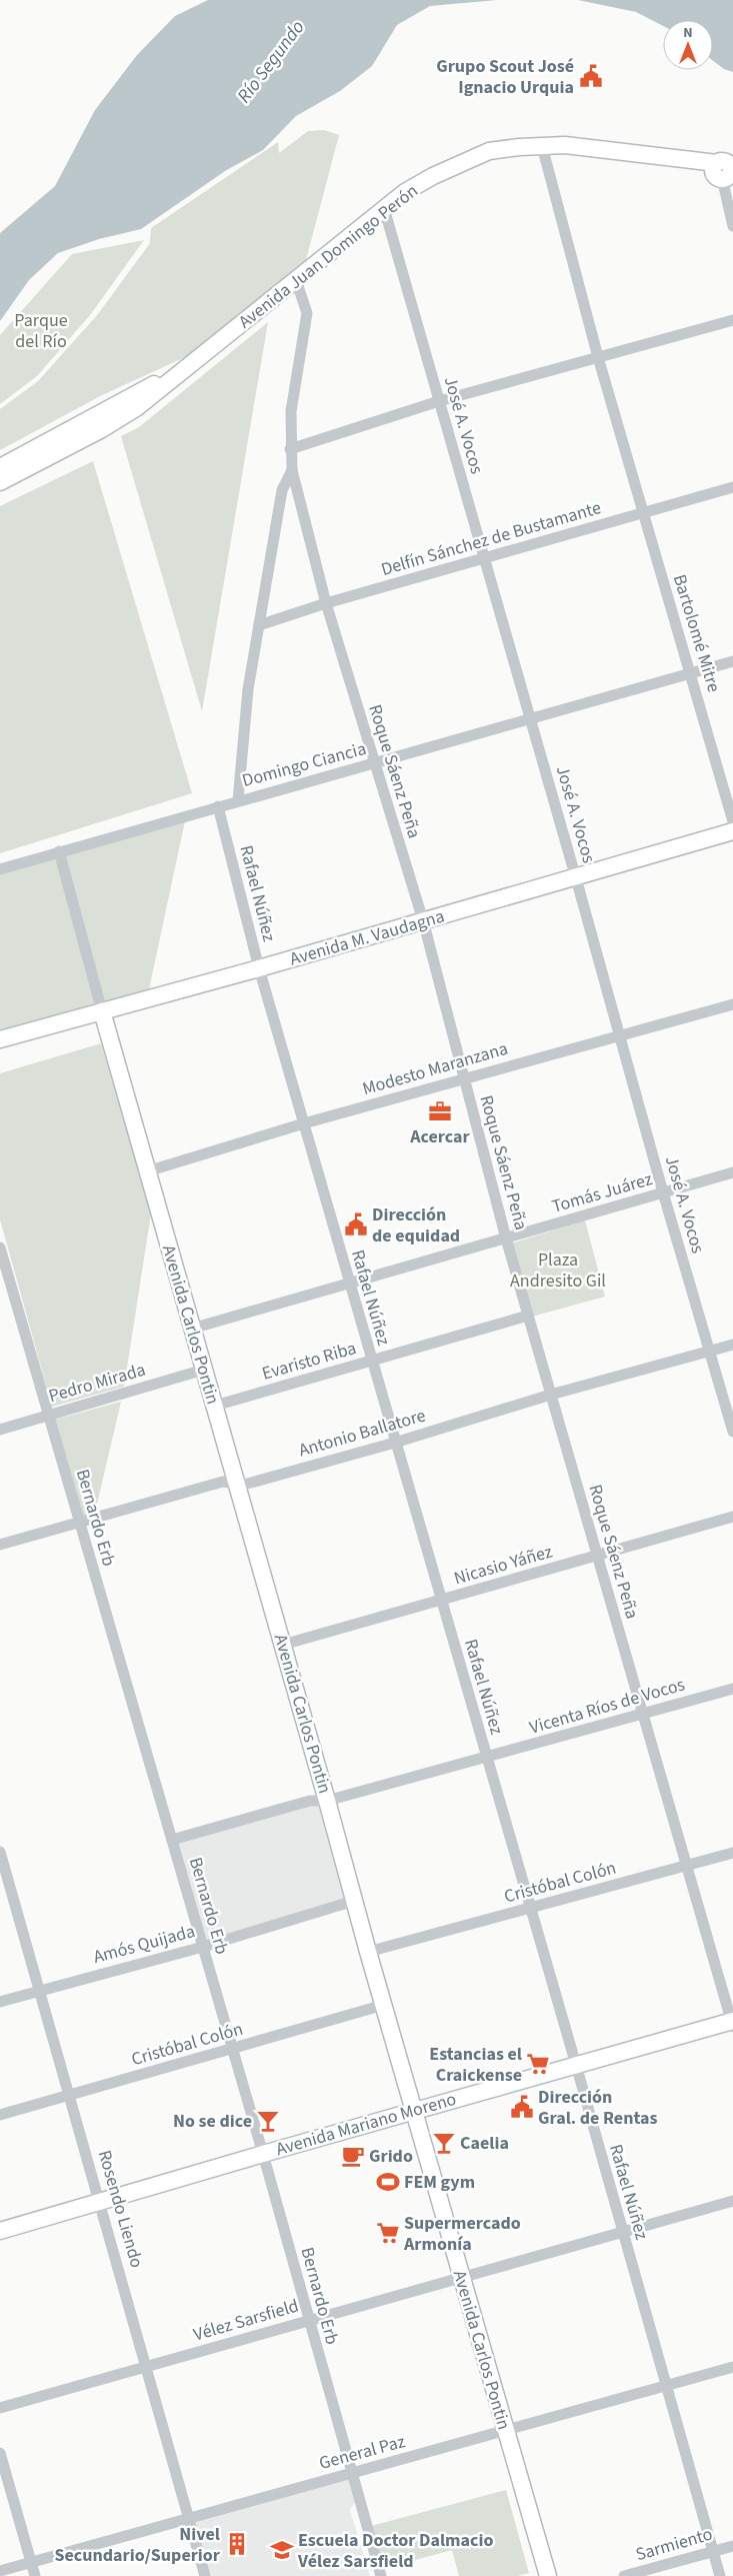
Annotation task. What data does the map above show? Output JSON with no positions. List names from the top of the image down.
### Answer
{
  "streets": {
    "main road": [
      "Avenida Juan Domingo Perón",
      "Avenida M. Vaudagna",
      "Avenida Carlos Pontin",
      "Avenida Mariano Moreno"
    ],
    "street": [
      "José A. Vocos",
      "Delfín Sánchez de Bustamante",
      "Bartolomé Mitre",
      "Domingo Ciancia",
      "Roque Sáenz Peña",
      "Rafael Núñez",
      "Modesto Maranzana",
      "Tomás Juárez",
      "Evaristo Riba",
      "Pedro Mirada",
      "Antonio Ballatore",
      "Bernardo Erb",
      "Nicasio Yáñez",
      "Vicenta Ríos de Vocos",
      "Cristóbal Colón",
      "Amós Quijada",
      "Rosendo Liendo",
      "Vélez Sarsfield",
      "General Paz",
      "Sarmiento"
    ]
  },
  "crossings": [
    ["Avenida Juan Domingo Perón", "José A. Vocos"],
    ["Avenida Juan Domingo Perón", "Bartolomé Mitre"],
    ["Avenida Juan Domingo Perón", "Roque Sáenz Peña"],
    ["José A. Vocos", "Delfín Sánchez de Bustamante"],
    ["José A. Vocos", "Domingo Ciancia"],
    ["José A. Vocos", "Avenida M. Vaudagna"],
    ["José A. Vocos", "Modesto Maranzana"],
    ["José A. Vocos", "Tomás Juárez"],
    ["José A. Vocos", "Antonio Ballatore"],
    ["Delfín Sánchez de Bustamante", "Bartolomé Mitre"],
    ["Delfín Sánchez de Bustamante", "Roque Sáenz Peña"],
    ["Bartolomé Mitre", "Domingo Ciancia"],
    ["Domingo Ciancia", "Roque Sáenz Peña"],
    ["Domingo Ciancia", "Rafael Núñez"],
    ["Domingo Ciancia", "Avenida Carlos Pontin"],
    ["Roque Sáenz Peña", "Avenida M. Vaudagna"],
    ["Roque Sáenz Peña", "Modesto Maranzana"],
    ["Roque Sáenz Peña", "Tomás Juárez"],
    ["Roque Sáenz Peña", "Evaristo Riba"],
    ["Roque Sáenz Peña", "Antonio Ballatore"],
    ["Roque Sáenz Peña", "Nicasio Yáñez"],
    ["Roque Sáenz Peña", "Vicenta Ríos de Vocos"],
    ["Roque Sáenz Peña", "Cristóbal Colón"],
    ["Roque Sáenz Peña", "Avenida Mariano Moreno"],
    ["Rafael Núñez", "Avenida M. Vaudagna"],
    ["Rafael Núñez", "Modesto Maranzana"],
    ["Rafael Núñez", "Tomás Juárez"],
    ["Rafael Núñez", "Evaristo Riba"],
    ["Rafael Núñez", "Antonio Ballatore"],
    ["Rafael Núñez", "Nicasio Yáñez"],
    ["Rafael Núñez", "Vicenta Ríos de Vocos"],
    ["Rafael Núñez", "Cristóbal Colón"],
    ["Rafael Núñez", "Avenida Mariano Moreno"],
    ["Rafael Núñez", "Vélez Sarsfield"],
    ["Rafael Núñez", "General Paz"],
    ["Rafael Núñez", "Sarmiento"],
    ["Avenida M. Vaudagna", "Avenida Carlos Pontin"],
    ["Modesto Maranzana", "Avenida Carlos Pontin"],
    ["Tomás Juárez", "Avenida Carlos Pontin"],
    ["Avenida Carlos Pontin", "Evaristo Riba"],
    ["Avenida Carlos Pontin", "Pedro Mirada"],
    ["Avenida Carlos Pontin", "Antonio Ballatore"],
    ["Avenida Carlos Pontin", "Nicasio Yáñez"],
    ["Avenida Carlos Pontin", "Vicenta Ríos de Vocos"],
    ["Avenida Carlos Pontin", "Cristóbal Colón"],
    ["Avenida Carlos Pontin", "Amós Quijada"],
    ["Avenida Carlos Pontin", "Avenida Mariano Moreno"],
    ["Avenida Carlos Pontin", "Vélez Sarsfield"],
    ["Avenida Carlos Pontin", "General Paz"],
    ["Pedro Mirada", "Bernardo Erb"],
    ["Antonio Ballatore", "Bernardo Erb"],
    ["Bernardo Erb", "Vicenta Ríos de Vocos"],
    ["Bernardo Erb", "Cristóbal Colón"],
    ["Bernardo Erb", "Amós Quijada"],
    ["Bernardo Erb", "Avenida Mariano Moreno"],
    ["Bernardo Erb", "Vélez Sarsfield"],
    ["Bernardo Erb", "General Paz"],
    ["Cristóbal Colón", "Rosendo Liendo"],
    ["Amós Quijada", "Rosendo Liendo"],
    ["Avenida Mariano Moreno", "Rosendo Liendo"],
    ["Rosendo Liendo", "Vélez Sarsfield"],
    ["Rosendo Liendo", "General Paz"]
  ],
  "water": ["Río Segundo"],
  "parks": ["Parque del Río", "Plaza Andresito Gil"],
  "places": {
    "public building": ["Grupo Scout José Ignacio Urquia", "Dirección de equidad", "Dirección Gral. de Rentas"],
    "office": ["Acercar"],
    "supermarket": ["Estancias el Craickense", "Supermercado Armonía"],
    "bar": ["No se dice", "Caelia"],
    "cafe": ["Grido"],
    "sports": ["FEM gym"],
    "building": ["Nivel Secundario/Superior"],
    "school or university": ["Escuela Doctor Dalmacio Vélez Sarsfield"]
  },
  "north": "top"
}
